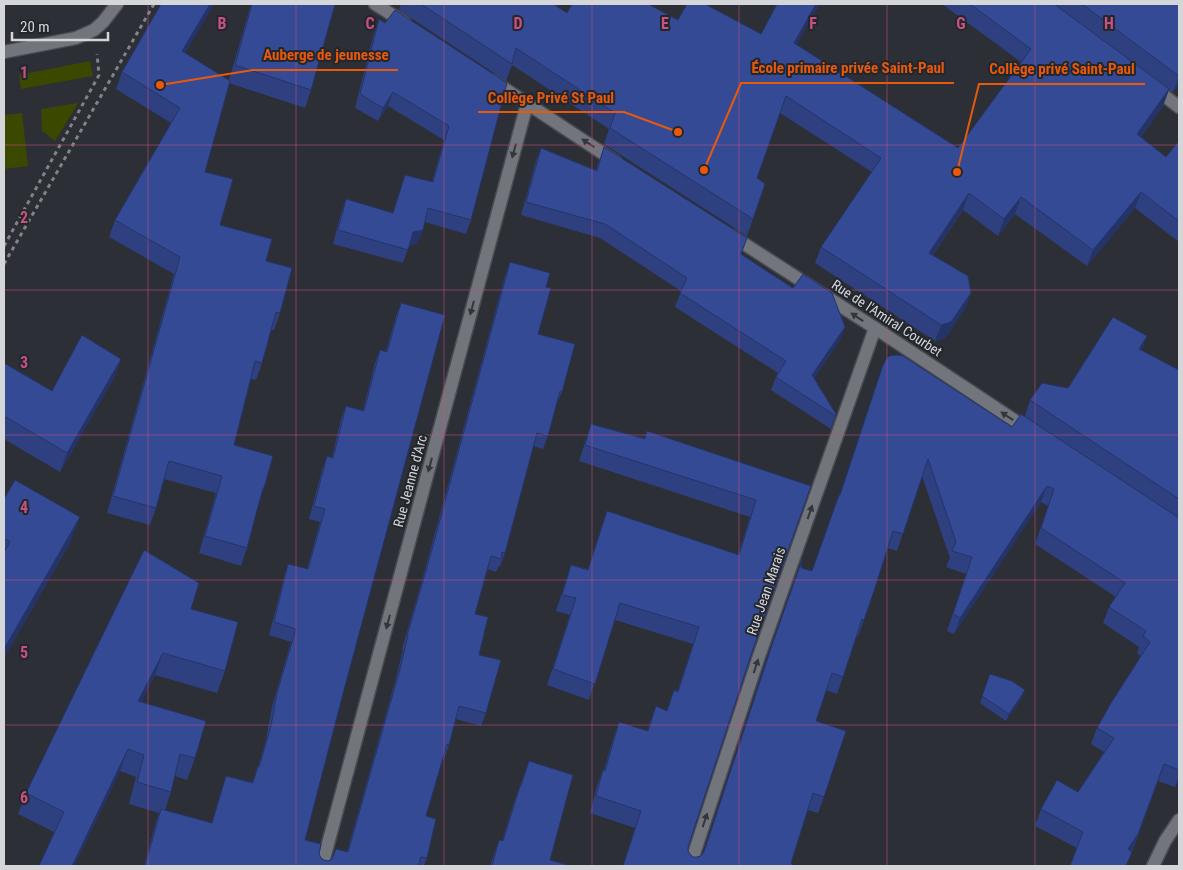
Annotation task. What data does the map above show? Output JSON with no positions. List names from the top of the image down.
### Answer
{
  "streets": {
    "street": ["Rue de l'Amiral Courbet", "Rue Jeanne d'Arc", "Rue Jean Marais"]
  },
  "crossings": [
    ["Rue de l'Amiral Courbet", "Rue Jean Marais"]
  ],
  "one_way": ["Rue de l'Amiral Courbet", "Rue Jeanne d'Arc", "Rue Jean Marais"],
  "places": [
    "Auberge de jeunesse",
    "Collège Privé St Paul",
    "École primaire privée Saint-Paul",
    "Collège privé Saint-Paul"
  ],
  "scale_bar": "20 m",
  "grid": {
    "columns": [
      "B",
      "C",
      "D",
      "E",
      "F",
      "G",
      "H"
    ],
    "rows": [
      "1",
      "2",
      "3",
      "4",
      "5",
      "6"
    ]
  }
}
